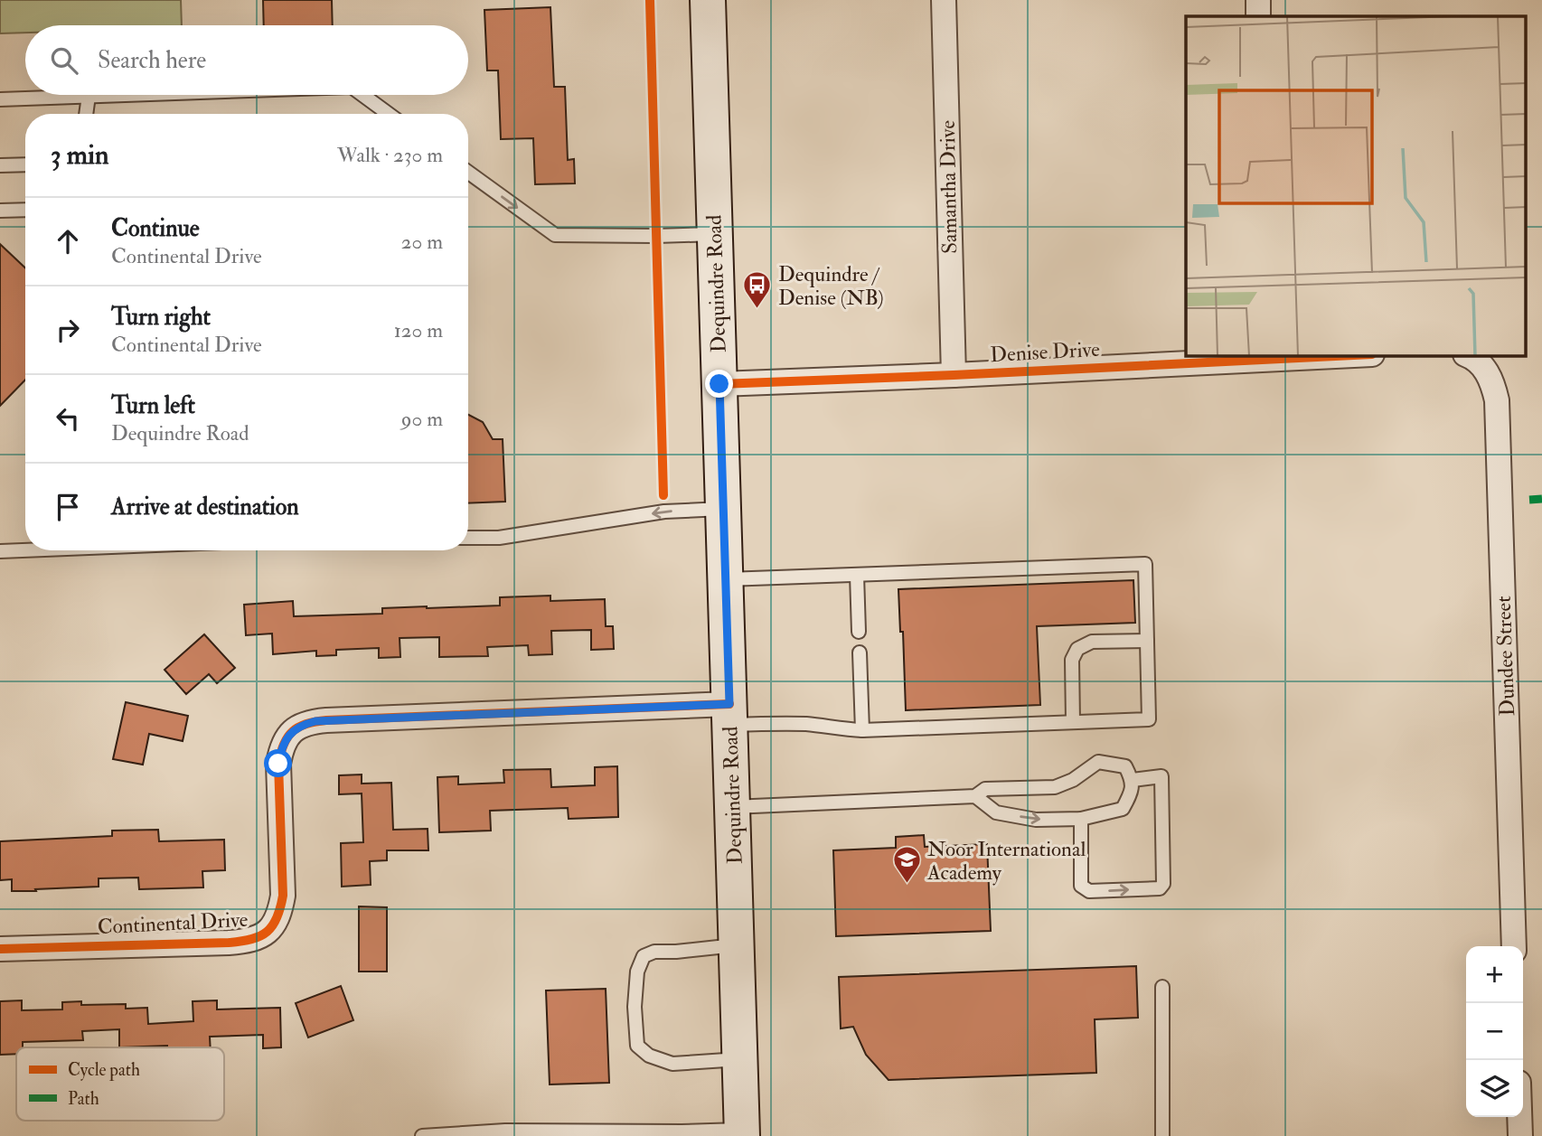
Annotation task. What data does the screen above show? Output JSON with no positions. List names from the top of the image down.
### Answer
{
  "streets": {
    "main road": ["Dequindre Road"],
    "street": [
      "Samantha Drive",
      "Denise Drive",
      "Dundee Street",
      "Continental Drive"
    ]
  },
  "crossings": [
    ["Samantha Drive", "Denise Drive"],
    ["Dequindre Road", "Denise Drive"],
    ["Dequindre Road", "Continental Drive"]
  ],
  "places": {
    "bus stop": ["Dequindre / Denise (NB)"],
    "school or university": ["Noor International Academy"]
  },
  "legend": ["Cycle path", "Path"],
  "page": {
    "search": "Search here",
    "heading": ["3 min", "Walk · 230 m"],
    "list": [
      ["Continue", "Continental Drive", "20 m"],
      ["Turn right", "Continental Drive", "120 m"],
      ["Turn left", "Dequindre Road", "90 m"],
      "Arrive at destination"
    ],
    "map_buttons": ["+", "−"]
  }
}
